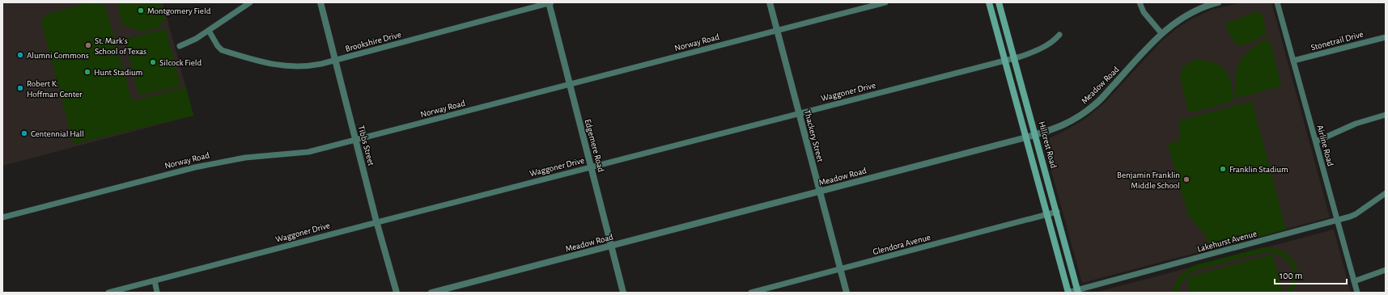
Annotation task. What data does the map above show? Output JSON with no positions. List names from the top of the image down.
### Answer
{
  "streets": {
    "main road": ["Hillcrest Road"],
    "street": [
      "Stonetrail Drive",
      "Brookshire Drive",
      "Norway Road",
      "Meadow Road",
      "Waggoner Drive",
      "Thackery Street",
      "Tibbs Street",
      "Edgemere Road",
      "Airline Road",
      "Lakehurst Avenue",
      "Glendora Avenue"
    ]
  },
  "crossings": [
    ["Stonetrail Drive", "Airline Road"],
    ["Brookshire Drive", "Tibbs Street"],
    ["Brookshire Drive", "Edgemere Road"],
    ["Norway Road", "Thackery Street"],
    ["Norway Road", "Tibbs Street"],
    ["Norway Road", "Edgemere Road"],
    ["Meadow Road", "Thackery Street"],
    ["Meadow Road", "Hillcrest Road"],
    ["Meadow Road", "Edgemere Road"],
    ["Waggoner Drive", "Thackery Street"],
    ["Waggoner Drive", "Hillcrest Road"],
    ["Waggoner Drive", "Tibbs Street"],
    ["Waggoner Drive", "Edgemere Road"],
    ["Thackery Street", "Glendora Avenue"],
    ["Hillcrest Road", "Lakehurst Avenue"],
    ["Hillcrest Road", "Glendora Avenue"],
    ["Airline Road", "Lakehurst Avenue"]
  ],
  "places": [
    "Montgomery Field",
    "St. Mark's School of Texas",
    "Alumni Commons",
    "Silcock Field",
    "Hunt Stadium",
    "Robert K. Hoffman Center",
    "Centennial Hall",
    "Franklin Stadium",
    "Benjamin Franklin Middle School"
  ],
  "scale_bar": "100 m"
}
